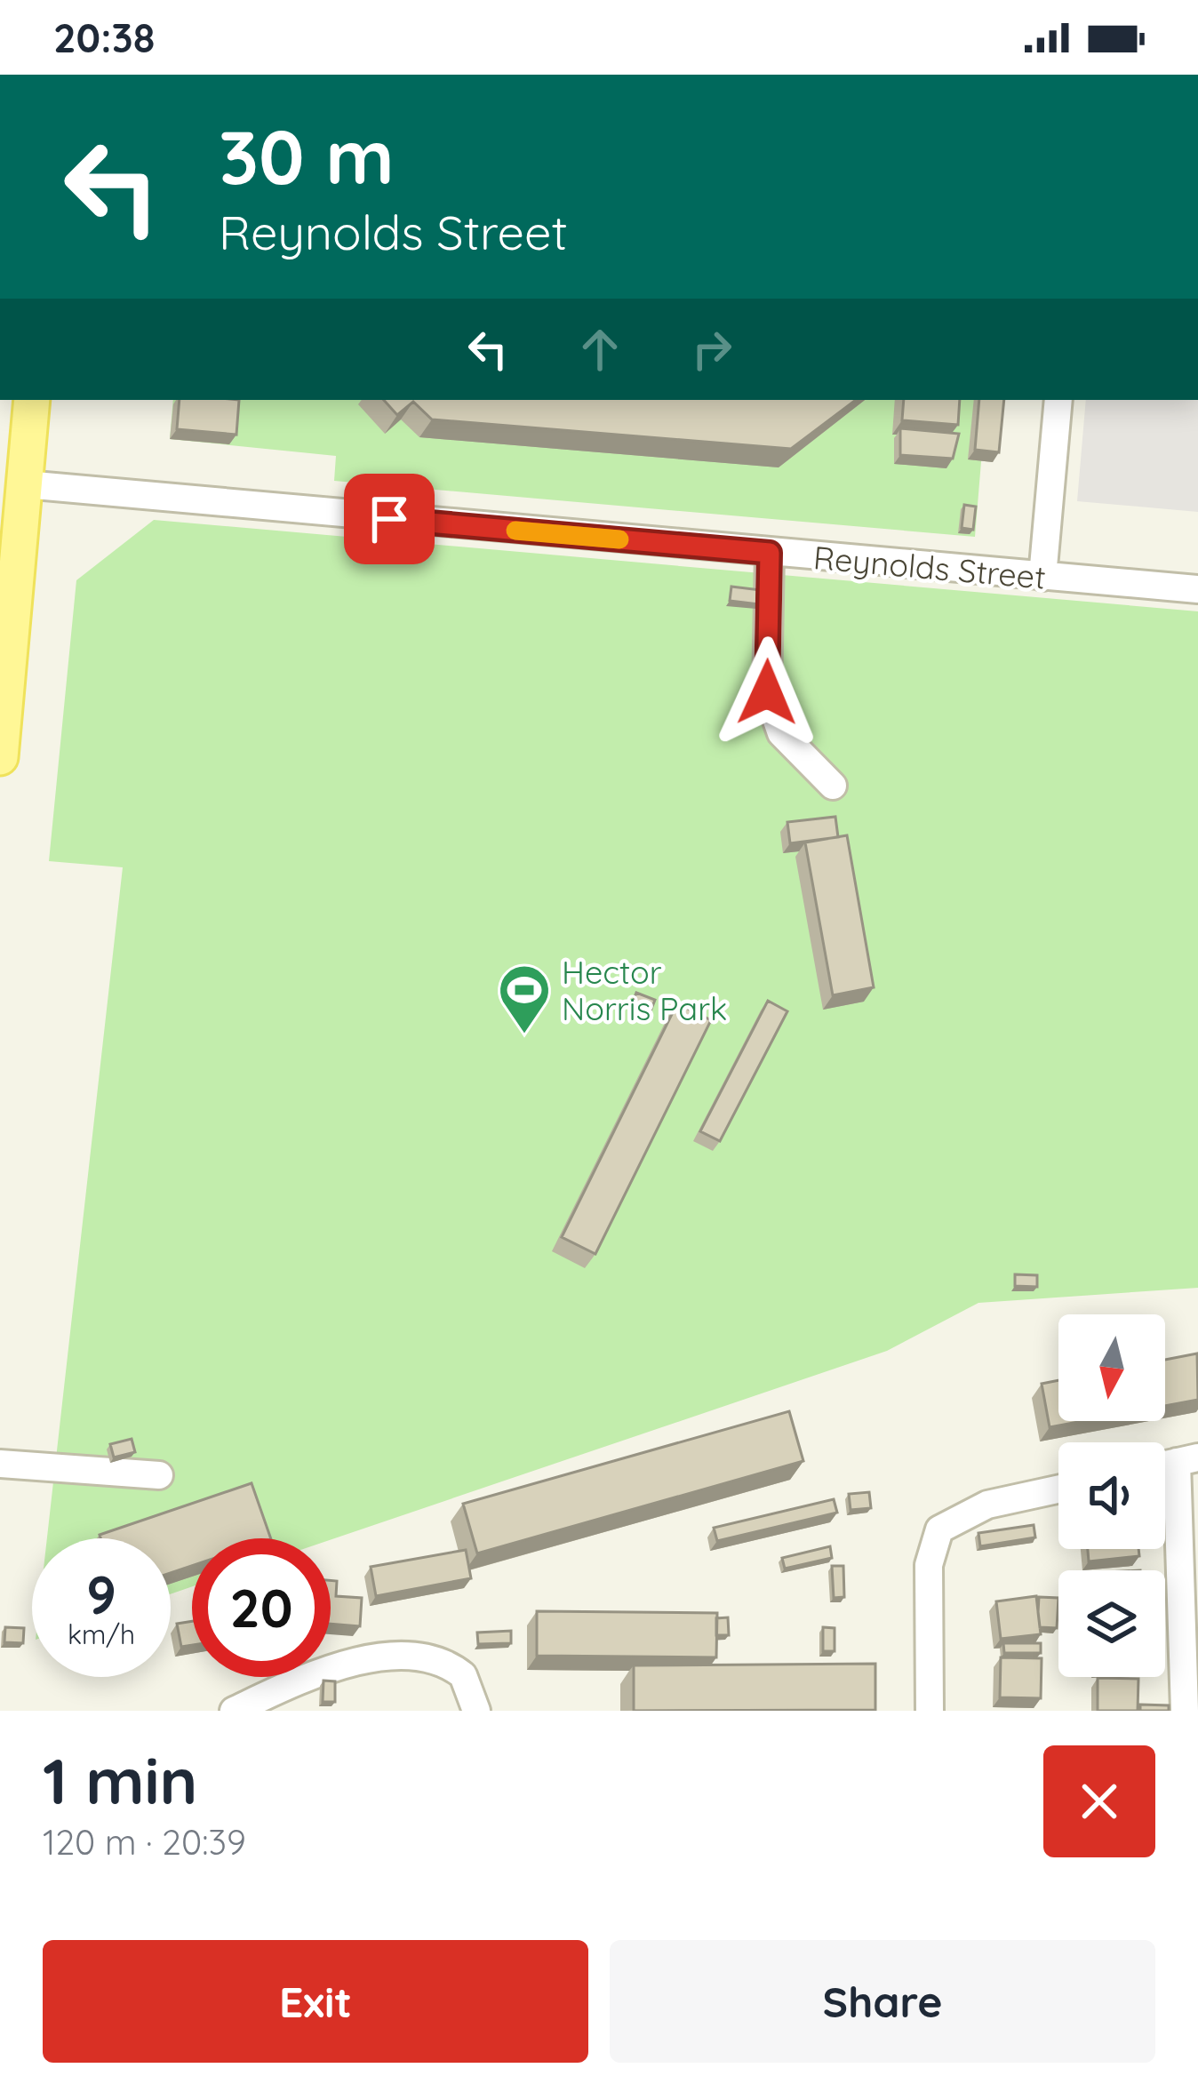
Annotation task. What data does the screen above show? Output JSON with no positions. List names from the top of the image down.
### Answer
{
  "streets": {
    "street": ["Reynolds Street"]
  },
  "places": {
    "sports": ["Hector Norris Park"]
  },
  "north": "bottom",
  "page": {
    "status": "20:38",
    "turn": ["30 m", "Reynolds Street"],
    "speed": "9 km/h",
    "limit": "20",
    "heading": ["1 min", "120 m · 20:39"],
    "buttons": ["Exit", "Share"]
  }
}
